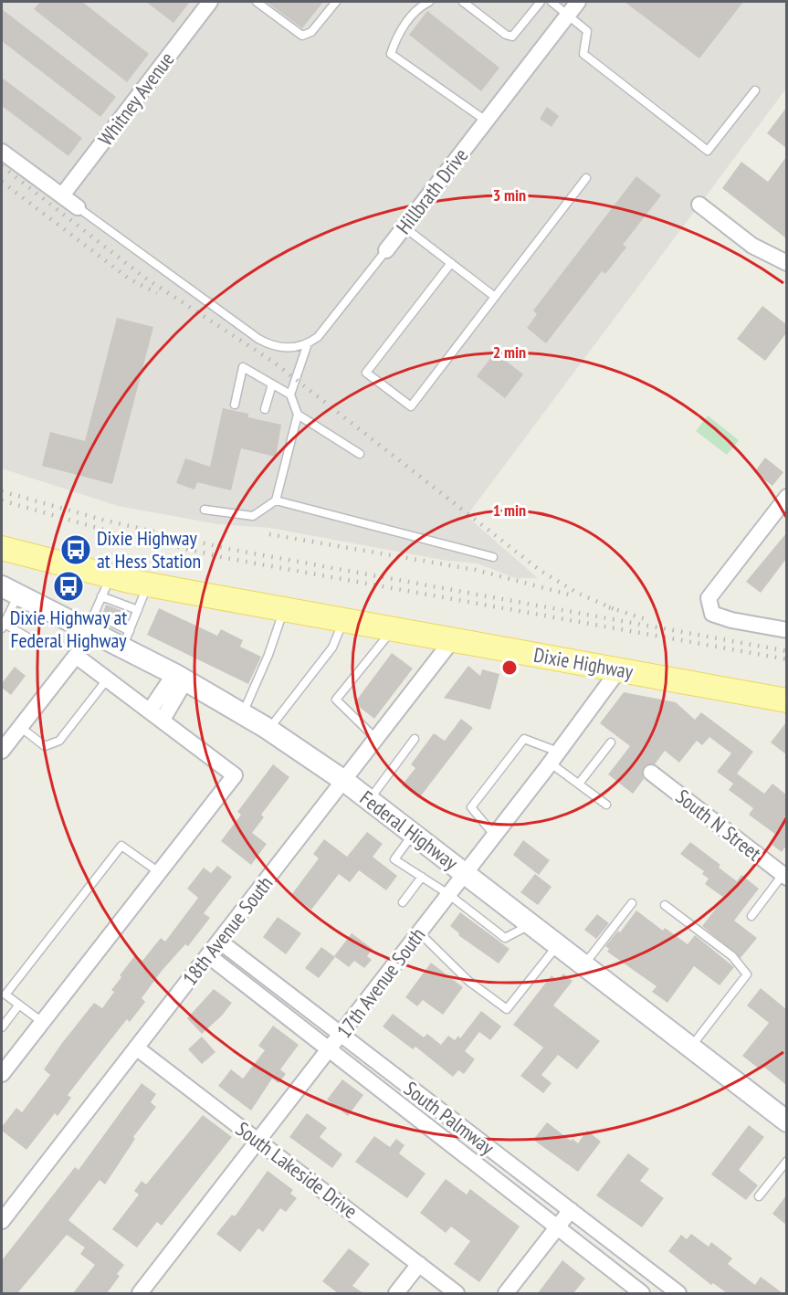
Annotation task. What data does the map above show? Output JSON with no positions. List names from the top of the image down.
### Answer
{
  "streets": {
    "main road": ["Dixie Highway", "Federal Highway"],
    "street": [
      "Whitney Avenue",
      "Hillbrath Drive",
      "South N Street",
      "18th Avenue South",
      "17th Avenue South",
      "South Palmway",
      "South Lakeside Drive"
    ]
  },
  "crossings": [
    ["Dixie Highway", "18th Avenue South"],
    ["Dixie Highway", "17th Avenue South"],
    ["Federal Highway", "18th Avenue South"],
    ["Federal Highway", "17th Avenue South"],
    ["18th Avenue South", "South Palmway"],
    ["18th Avenue South", "South Lakeside Drive"],
    ["17th Avenue South", "South Palmway"],
    ["17th Avenue South", "South Lakeside Drive"]
  ],
  "places": {
    "bus stop": ["Dixie Highway at Hess Station", "Dixie Highway at Federal Highway"]
  },
  "rings": ["3 min", "2 min", "1 min"]
}
